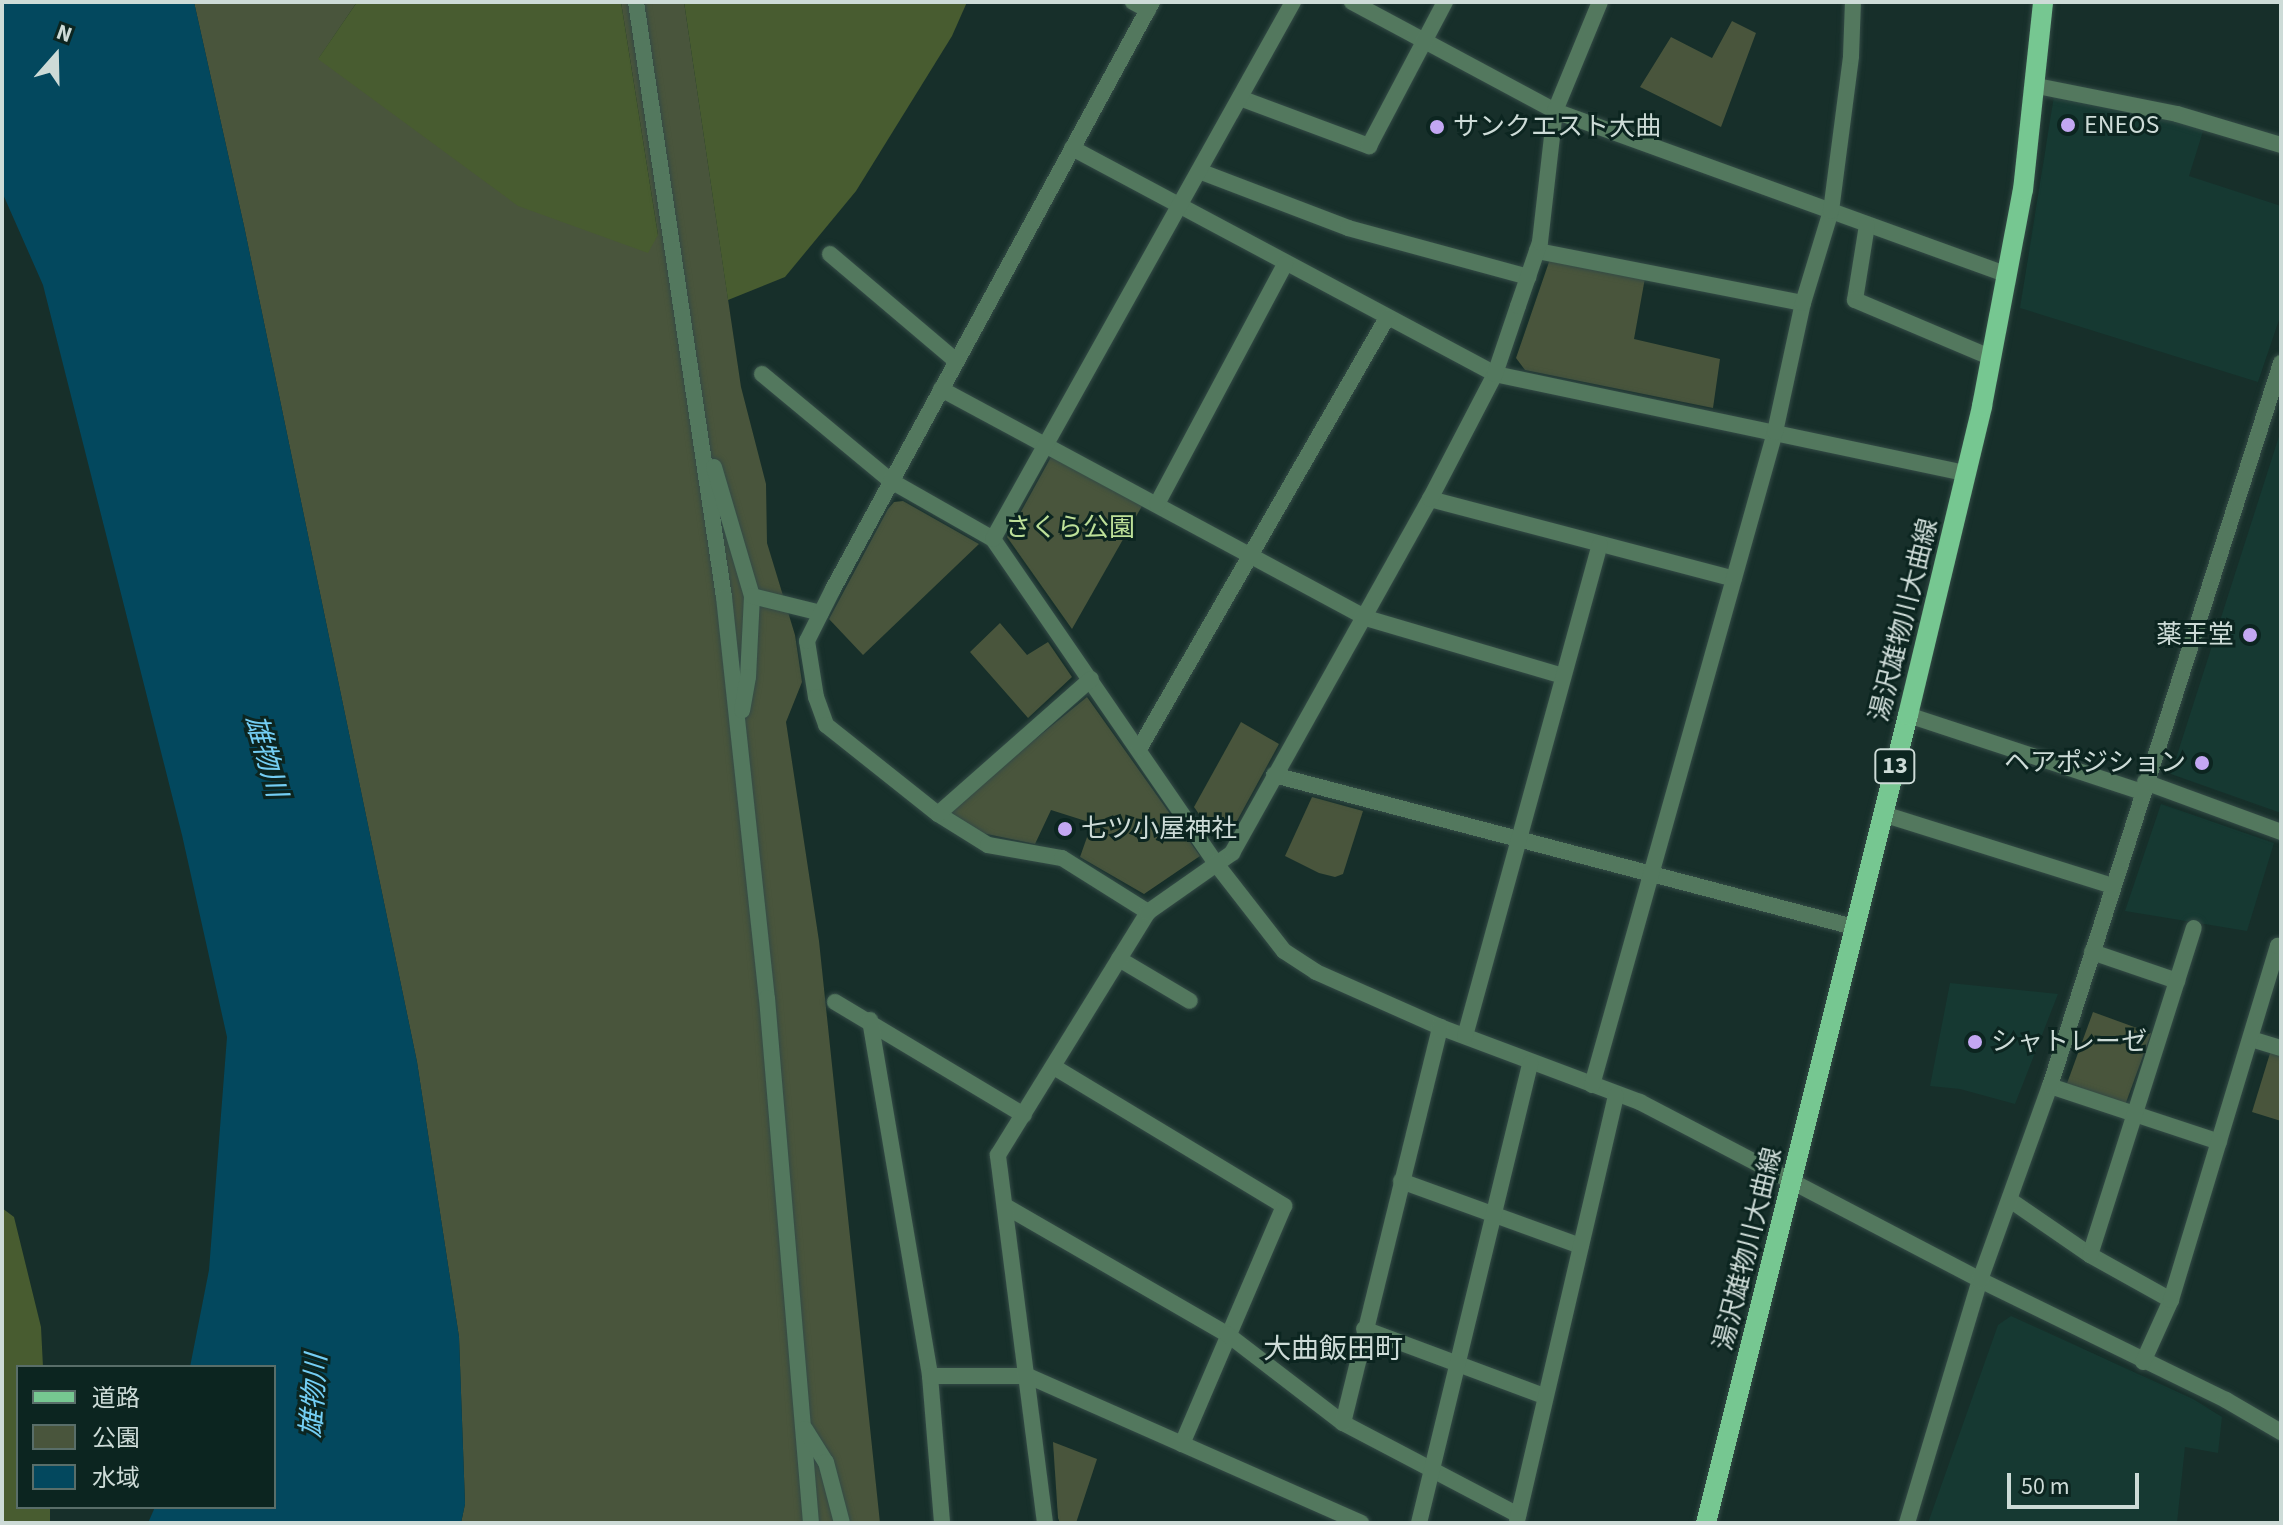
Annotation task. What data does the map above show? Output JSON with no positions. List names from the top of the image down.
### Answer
{
  "streets": {
    "main road": ["湯沢雄物川大曲線", "13"]
  },
  "districts": ["大曲飯田町"],
  "water": ["雄物川"],
  "parks": ["さくら公園"],
  "places": [
    "ENEOS",
    "サンクエスト大曲",
    "薬王堂",
    "ヘアポジション",
    "七ツ小屋神社",
    "シャトレーゼ"
  ],
  "legend": ["道路", "公園", "水域"],
  "scale_bar": "50 m",
  "north": "top"
}
